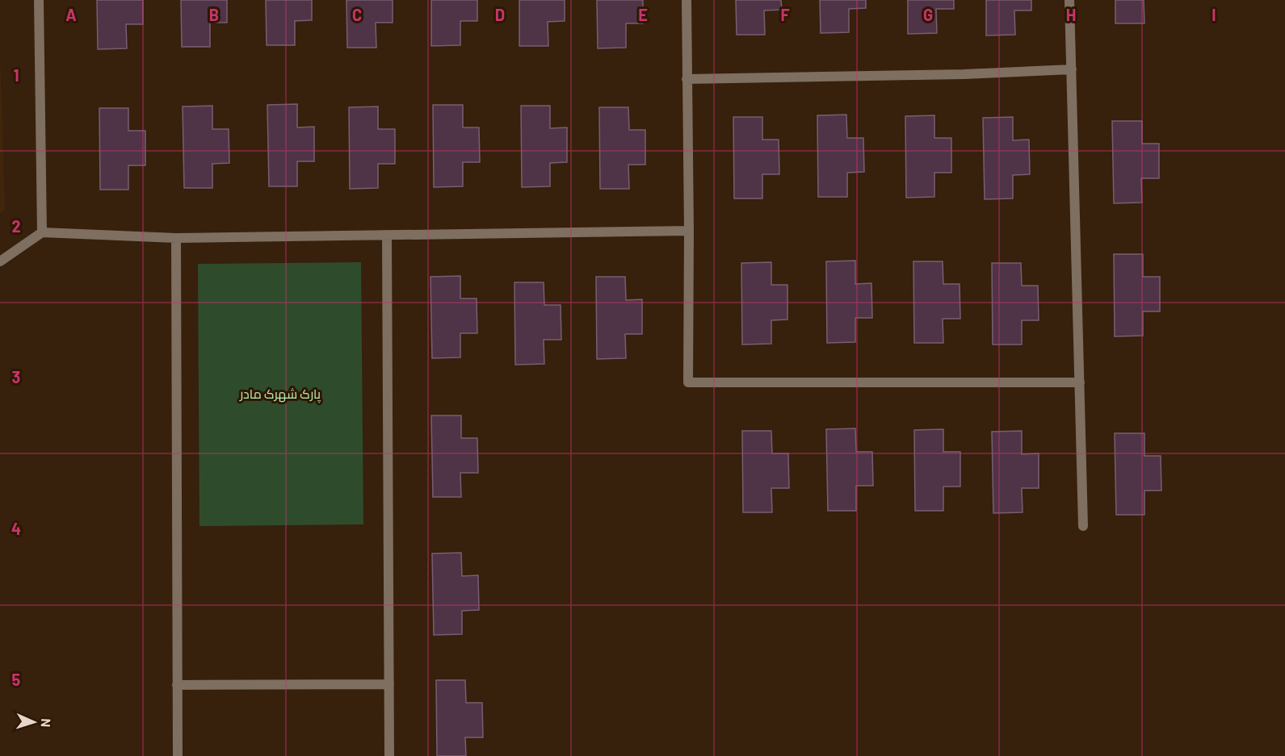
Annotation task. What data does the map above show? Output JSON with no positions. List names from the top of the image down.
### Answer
{
  "parks": ["پارک شهرک مادر"],
  "north": "right",
  "grid": {
    "columns": [
      "A",
      "B",
      "C",
      "D",
      "E",
      "F",
      "G",
      "H",
      "I"
    ],
    "rows": [
      "1",
      "2",
      "3",
      "4",
      "5"
    ]
  }
}
